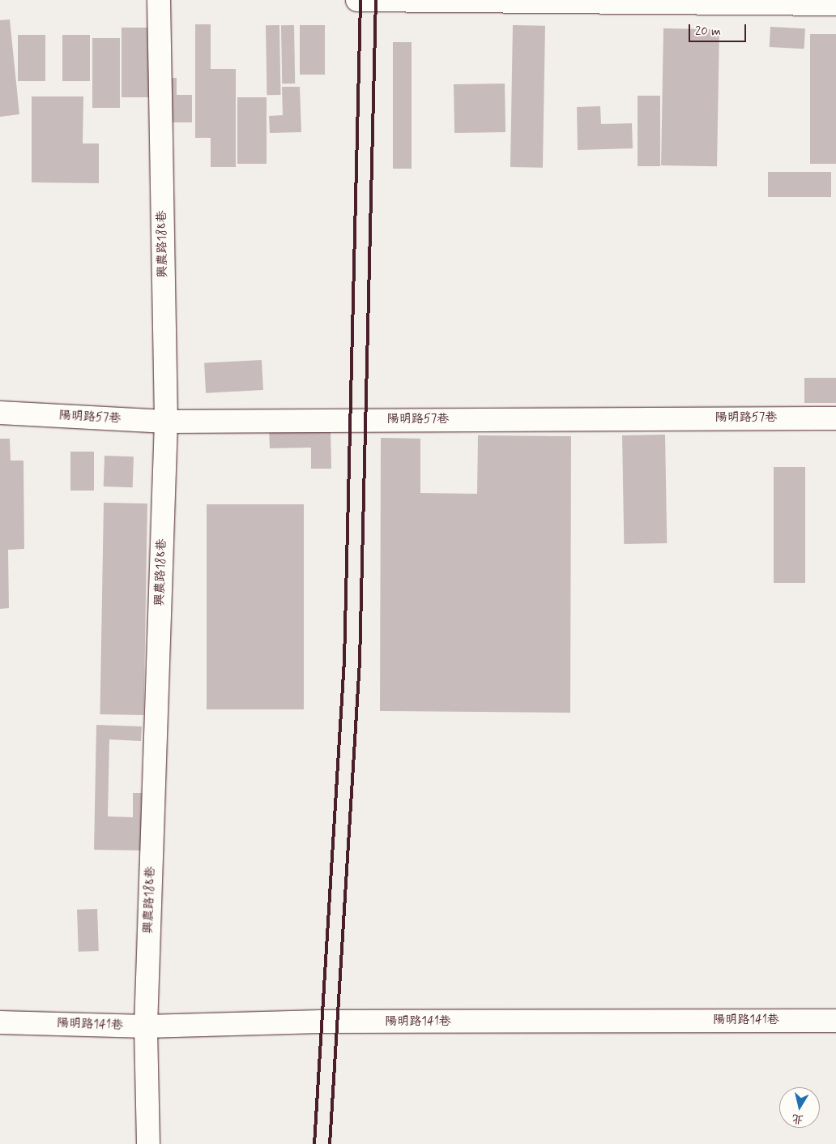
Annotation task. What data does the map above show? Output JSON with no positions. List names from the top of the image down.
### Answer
{
  "streets": {
    "main road": ["興農路188巷", "陽明路57巷", "陽明路141巷"]
  },
  "crossings": [
    ["興農路188巷", "陽明路57巷"],
    ["興農路188巷", "陽明路141巷"]
  ],
  "scale_bar": "20 m",
  "north": "bottom"
}
